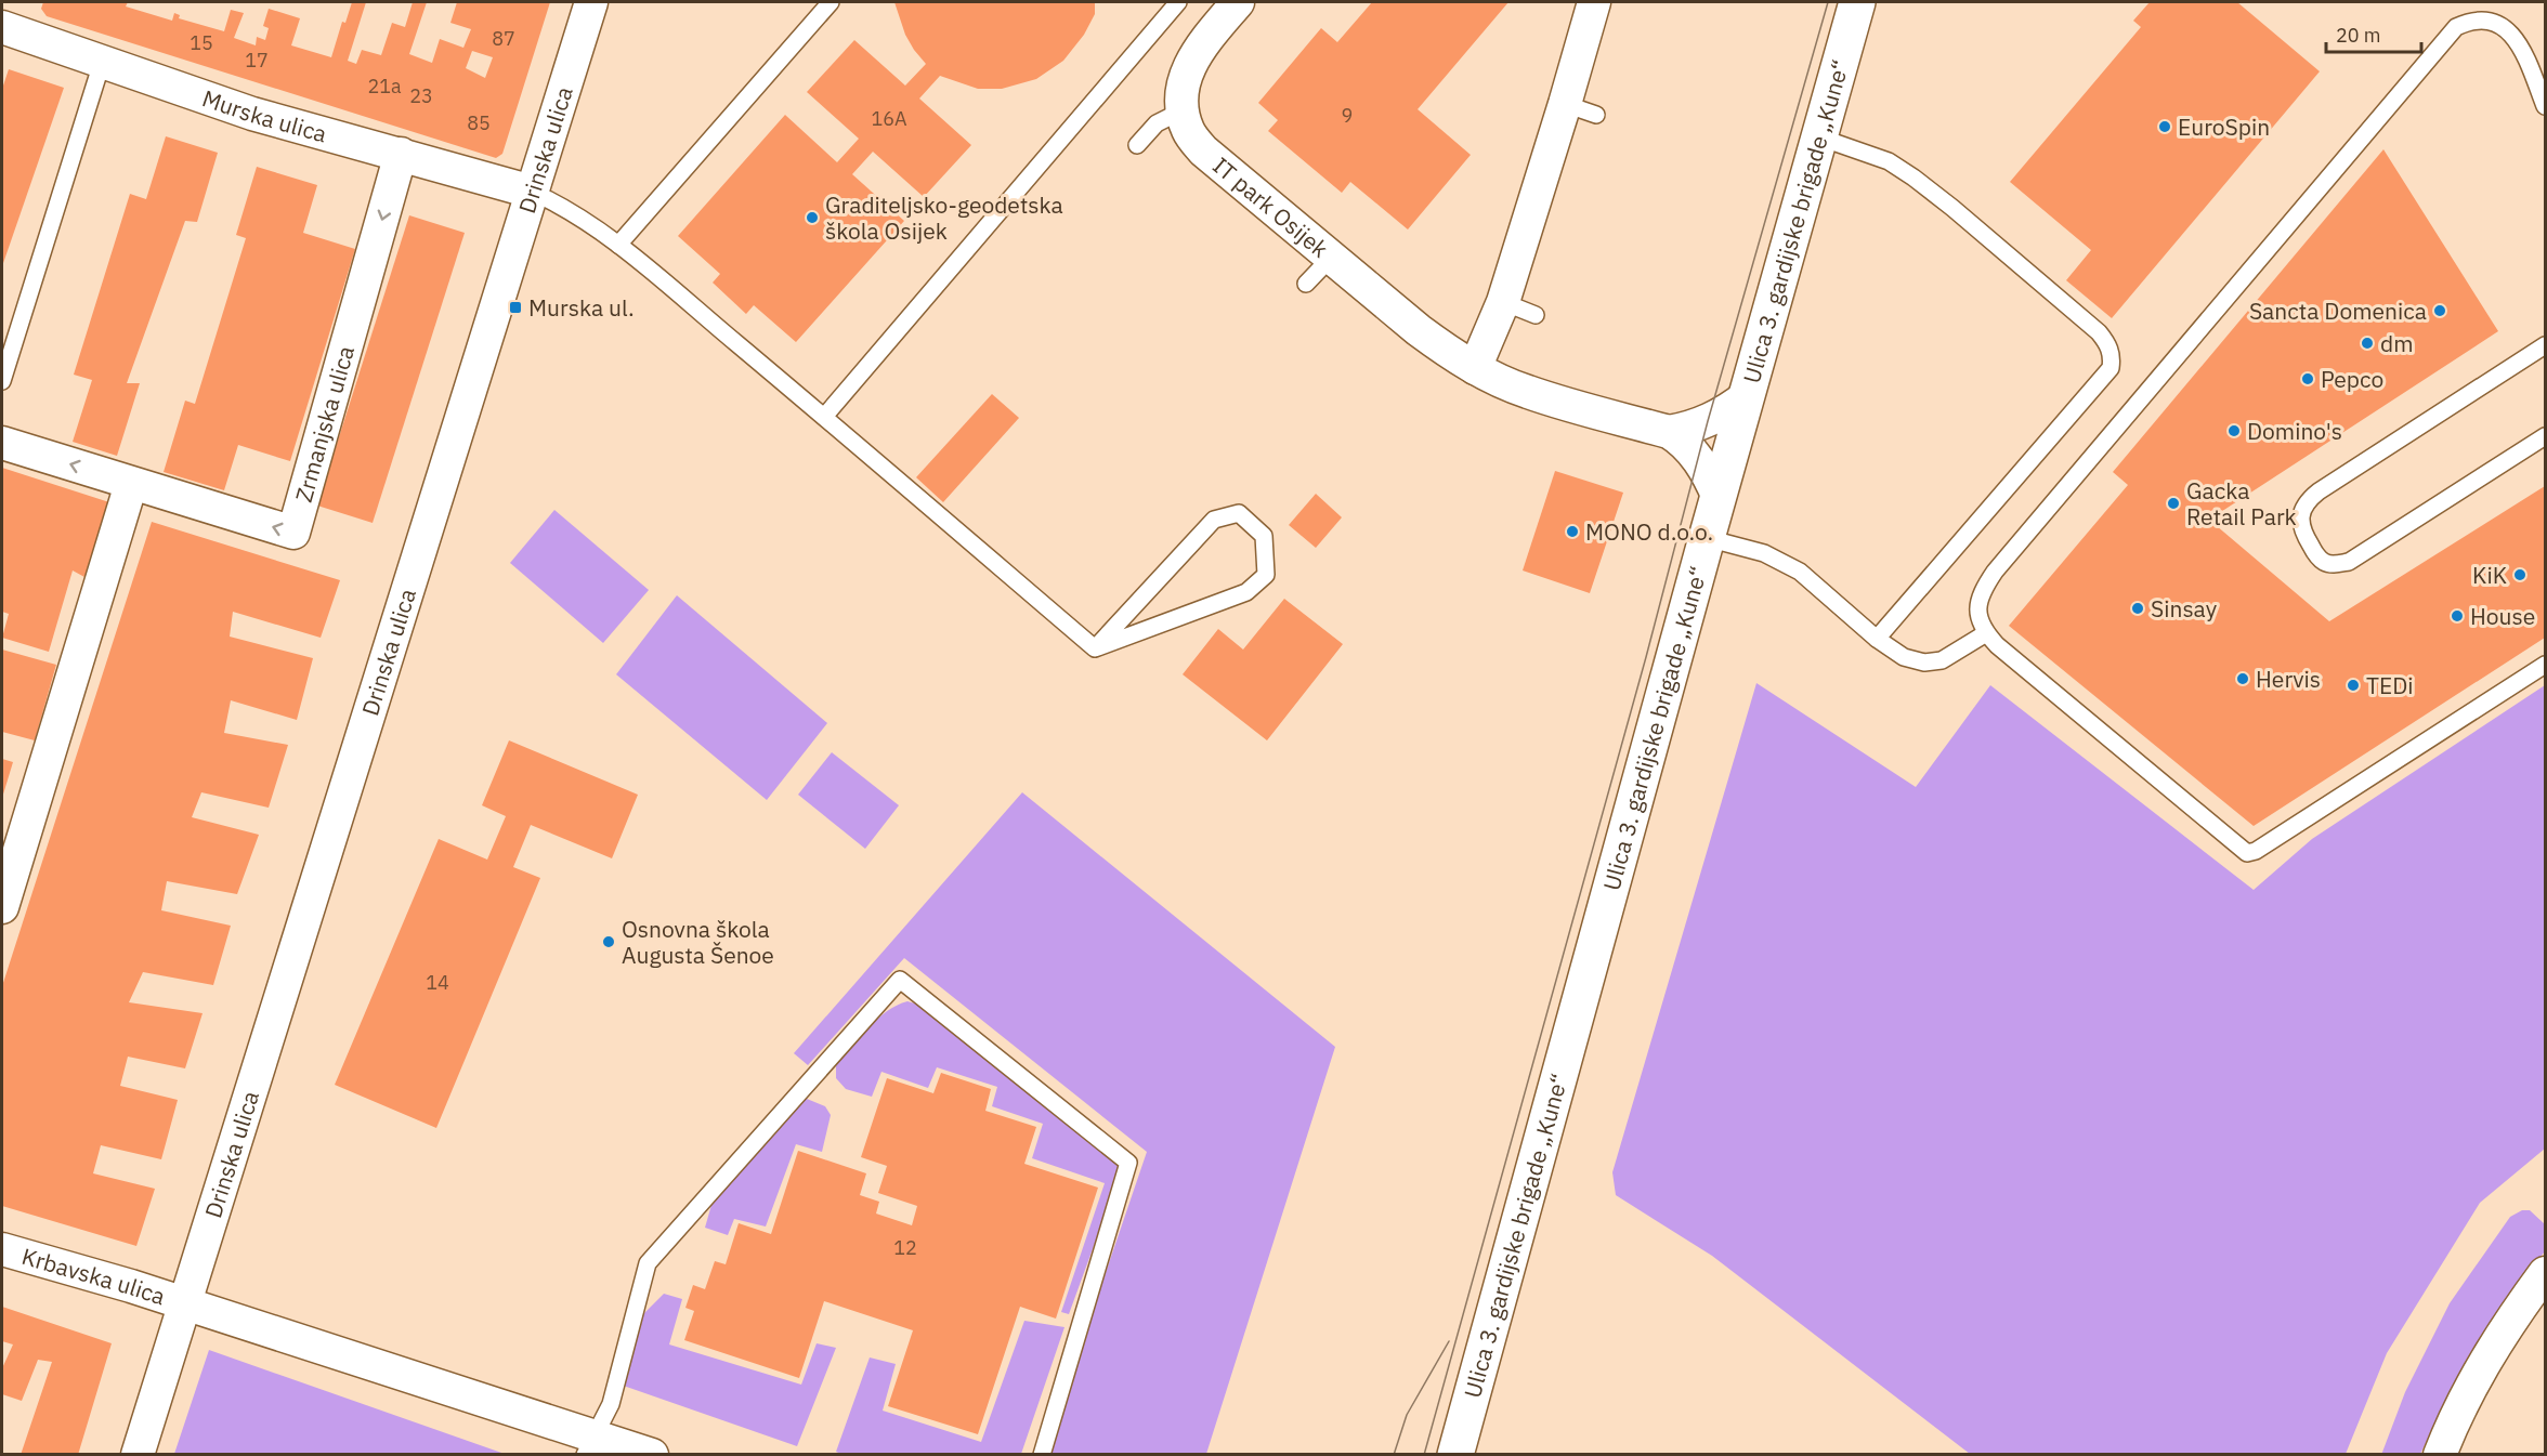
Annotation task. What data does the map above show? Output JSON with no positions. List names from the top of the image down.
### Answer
{
  "streets": {
    "street": [
      "Murska ulica",
      "Drinska ulica",
      "IT park Osijek",
      "Ulica 3. gardijske brigade „Kune“",
      "Zrmanjska ulica",
      "Krbavska ulica"
    ]
  },
  "crossings": [
    ["Murska ulica", "Drinska ulica"],
    ["Murska ulica", "Zrmanjska ulica"],
    ["Drinska ulica", "Krbavska ulica"],
    ["IT park Osijek", "Ulica 3. gardijske brigade „Kune“"]
  ],
  "places": {
    "other": [
      "EuroSpin",
      "Graditeljsko-geodetska škola Osijek",
      "Sancta Domenica",
      "dm",
      "Pepco",
      "Domino's",
      "Gacka Retail Park",
      "MONO d.o.o.",
      "KiK",
      "Sinsay",
      "House",
      "Hervis",
      "TEDi",
      "Osnovna škola Augusta Šenoe"
    ],
    "transit": ["Murska ul."]
  },
  "house_numbers": [
    "87",
    "15",
    "17",
    "21a",
    "23",
    "9",
    "16A",
    "85",
    "14",
    "12"
  ],
  "scale_bar": "20 m"
}
